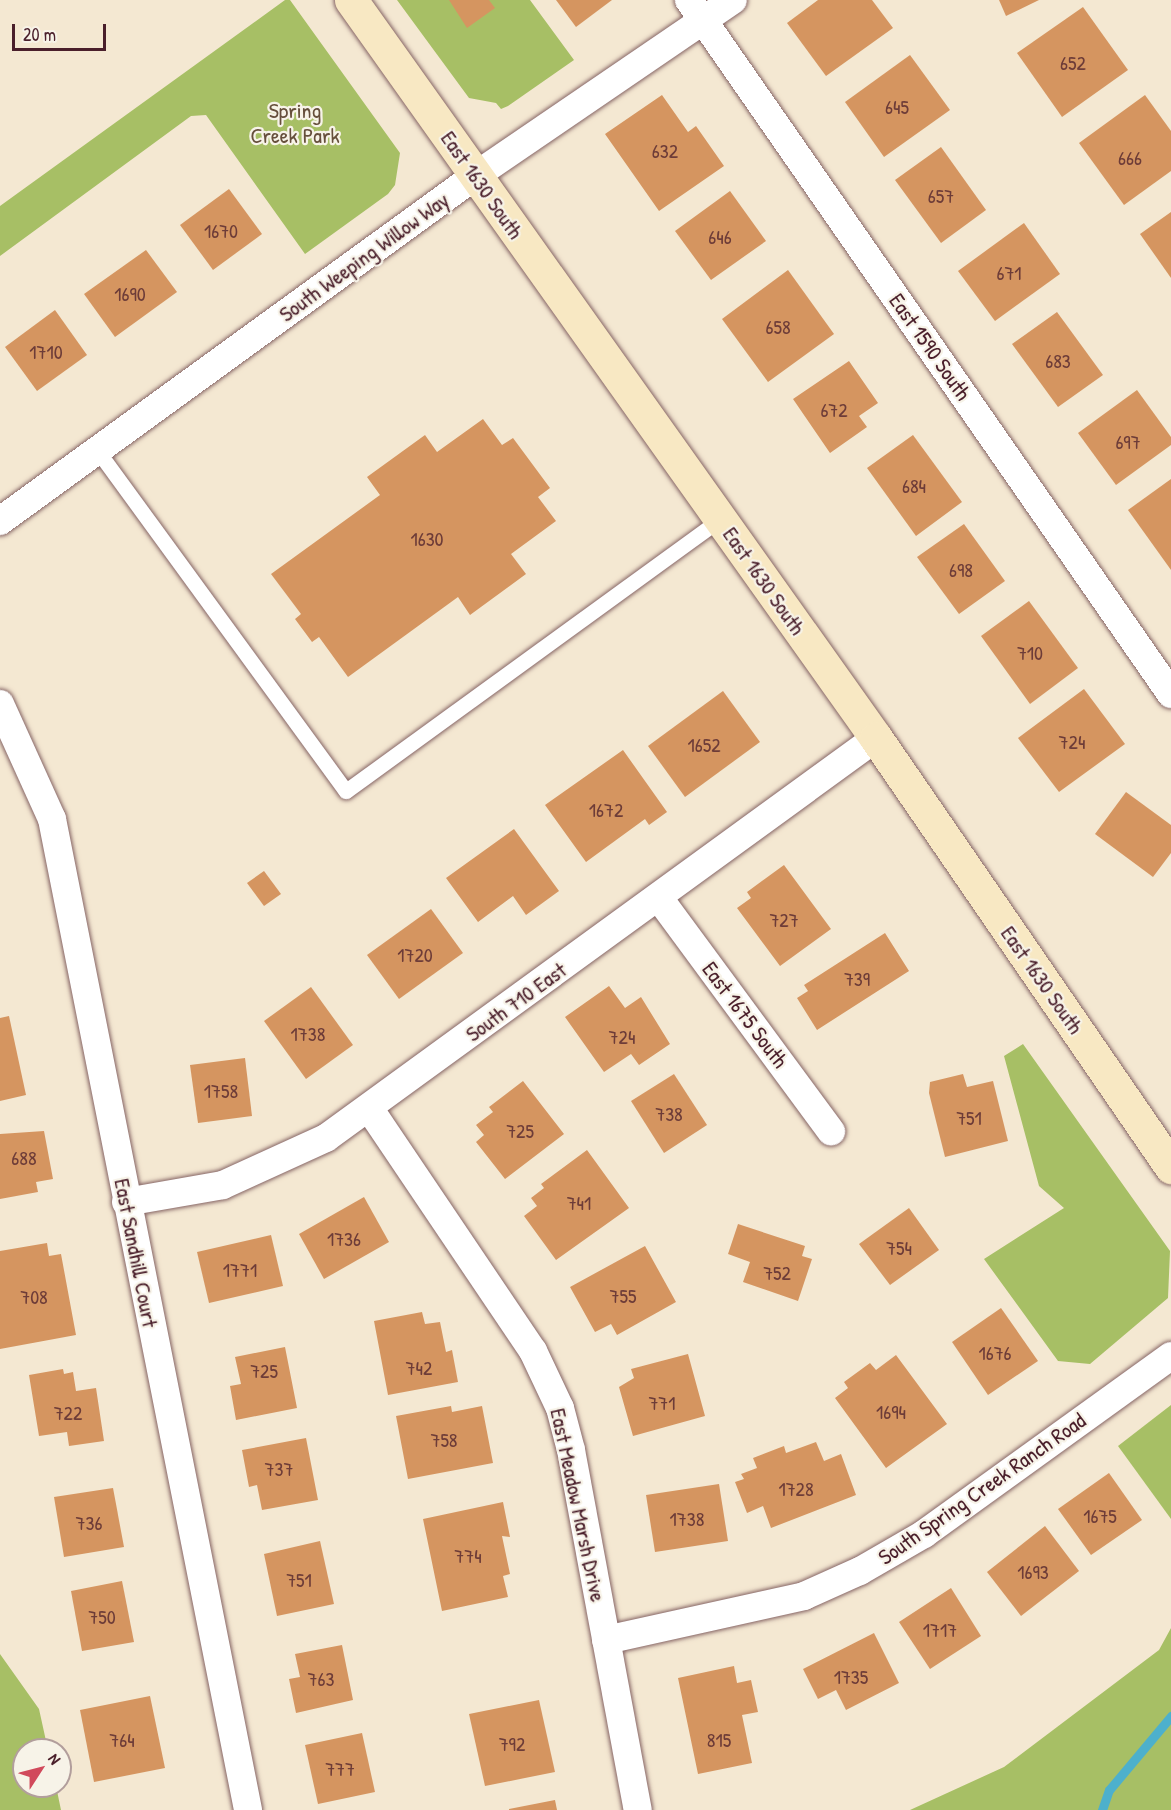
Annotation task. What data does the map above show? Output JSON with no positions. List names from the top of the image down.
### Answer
{
  "streets": {
    "street": [
      "East 1630 South",
      "South Weeping Willow Way",
      "East 1590 South",
      "South 710 East",
      "East 1675 South",
      "East Sandhill Court",
      "South Spring Creek Ranch Road",
      "East Meadow Marsh Drive"
    ]
  },
  "crossings": [
    ["East 1630 South", "South Weeping Willow Way"],
    ["East 1630 South", "South 710 East"],
    ["South Weeping Willow Way", "East 1590 South"],
    ["South 710 East", "East 1675 South"],
    ["South 710 East", "East Sandhill Court"],
    ["South 710 East", "East Meadow Marsh Drive"],
    ["South Spring Creek Ranch Road", "East Meadow Marsh Drive"]
  ],
  "parks": ["Spring Creek Park"],
  "house_numbers": [
    "652",
    "645",
    "632",
    "666",
    "657",
    "1670",
    "646",
    "671",
    "1690",
    "658",
    "1710",
    "683",
    "672",
    "697",
    "684",
    "1630",
    "698",
    "710",
    "724",
    "1652",
    "1672",
    "727",
    "1720",
    "739",
    "1738",
    "724",
    "1758",
    "738",
    "751",
    "725",
    "688",
    "741",
    "1736",
    "754",
    "1771",
    "752",
    "755",
    "708",
    "1676",
    "742",
    "725",
    "771",
    "1694",
    "722",
    "758",
    "737",
    "1728",
    "1675",
    "1738",
    "736",
    "774",
    "1693",
    "751",
    "750",
    "1717",
    "1735",
    "763",
    "764",
    "815",
    "792",
    "777"
  ],
  "scale_bar": "20 m",
  "north": "top right"
}
